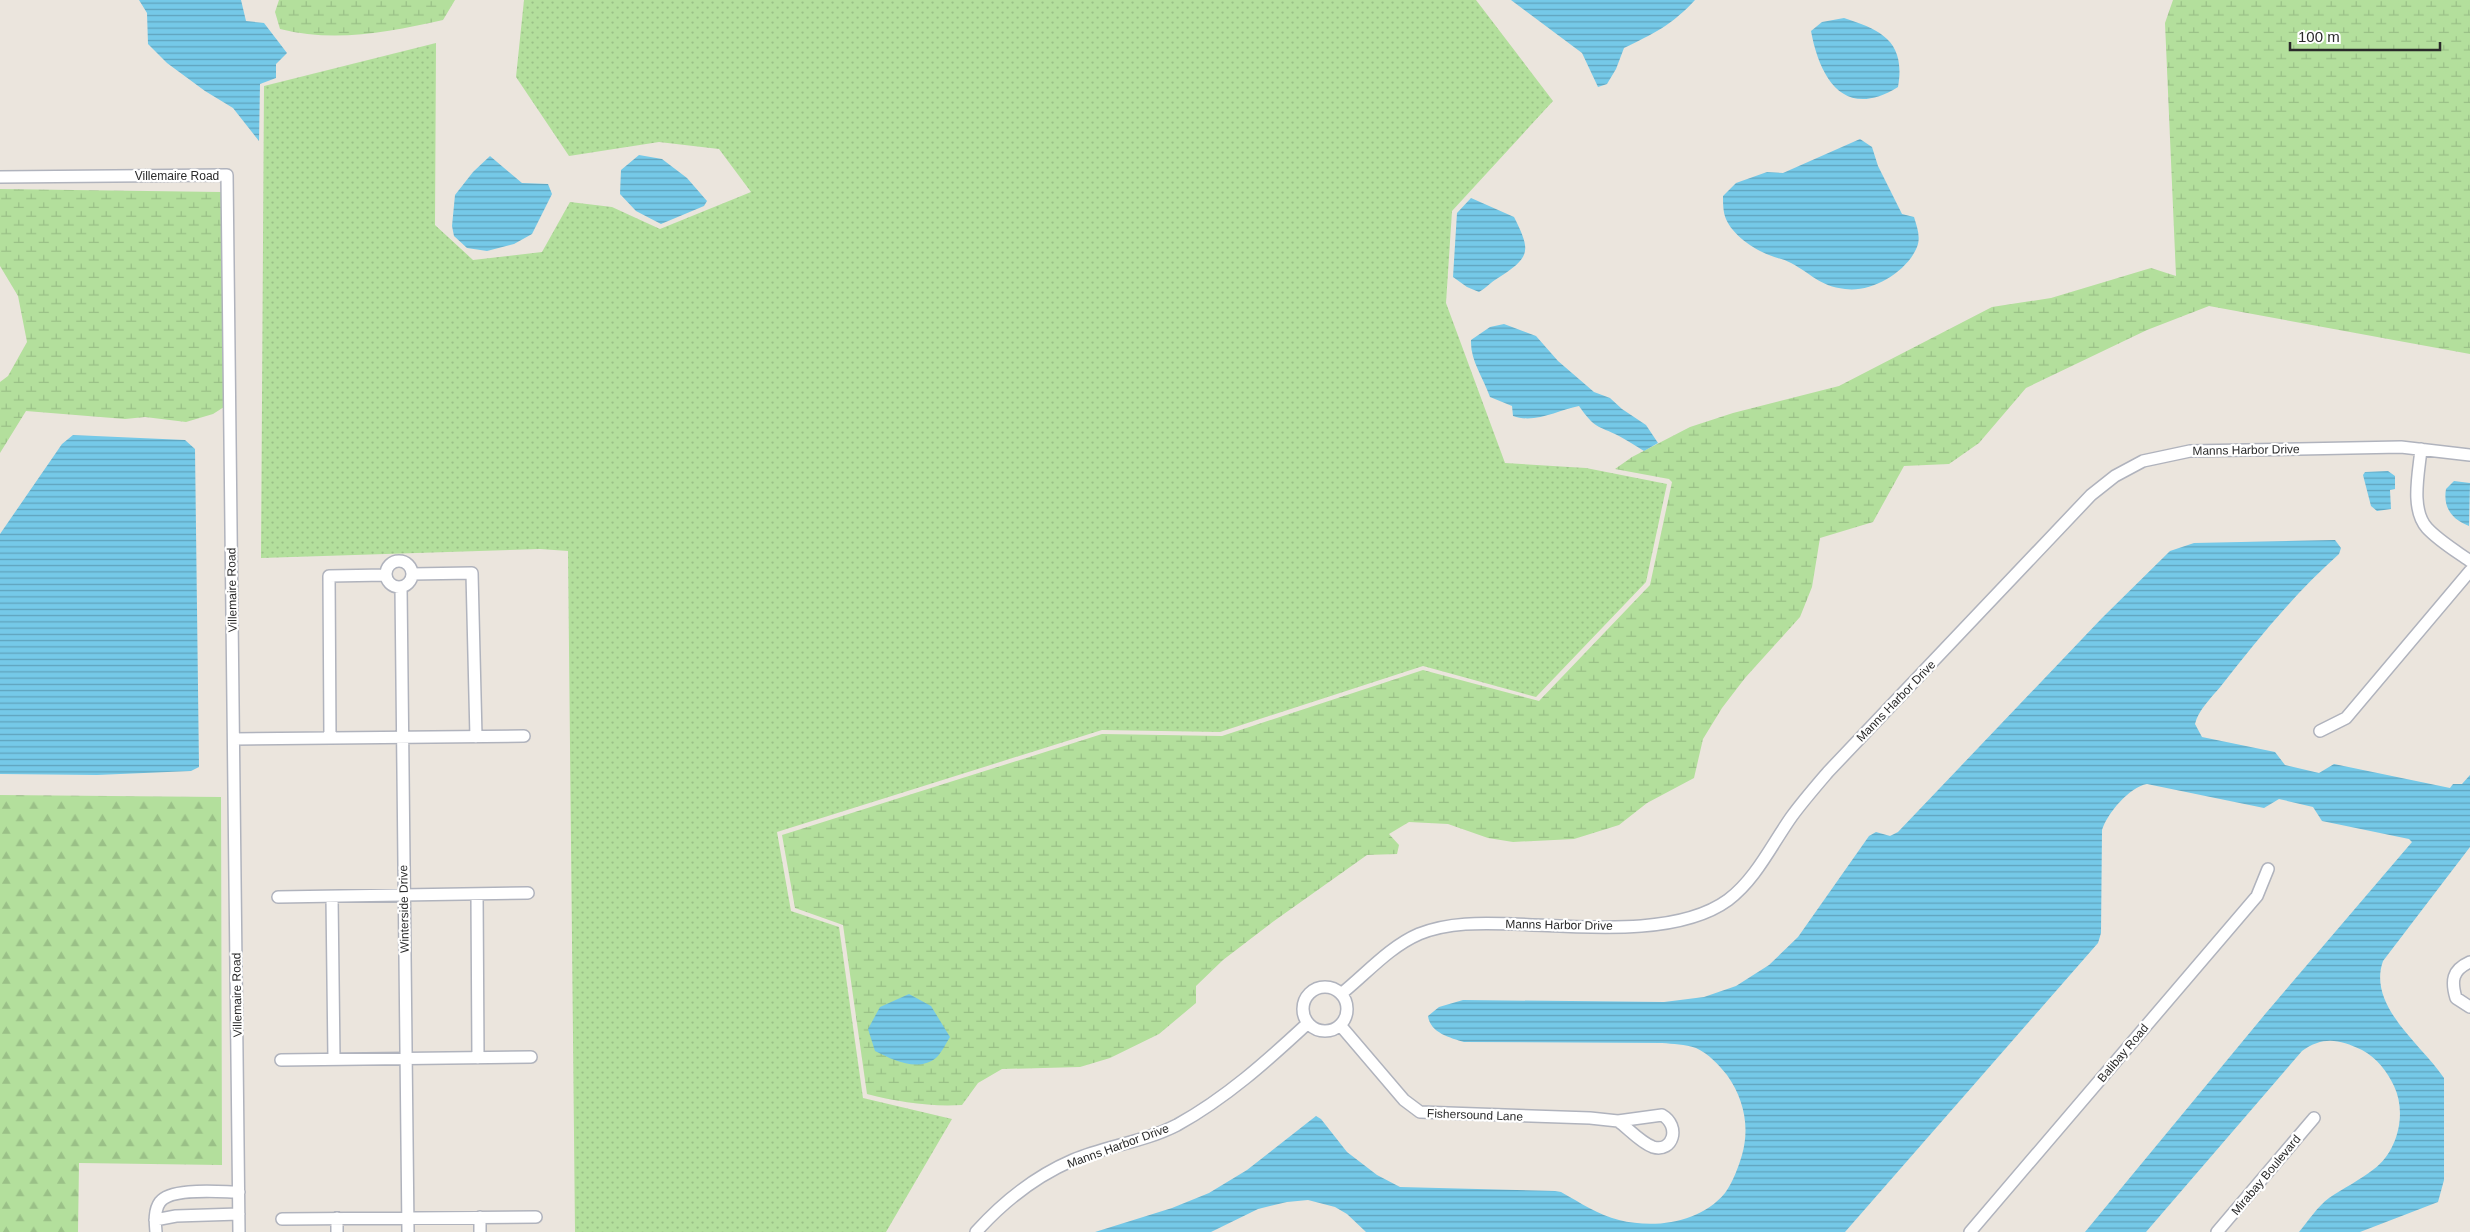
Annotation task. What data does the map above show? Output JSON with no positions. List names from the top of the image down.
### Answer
{
  "streets": {
    "street": [
      "Villemaire Road",
      "Manns Harbor Drive",
      "Winterside Drive",
      "Balibay Road",
      "Fishersound Lane",
      "Mirabay Boulevard"
    ]
  },
  "crossings": [
    ["Manns Harbor Drive", "Fishersound Lane"]
  ],
  "scale_bar": "100 m"
}
